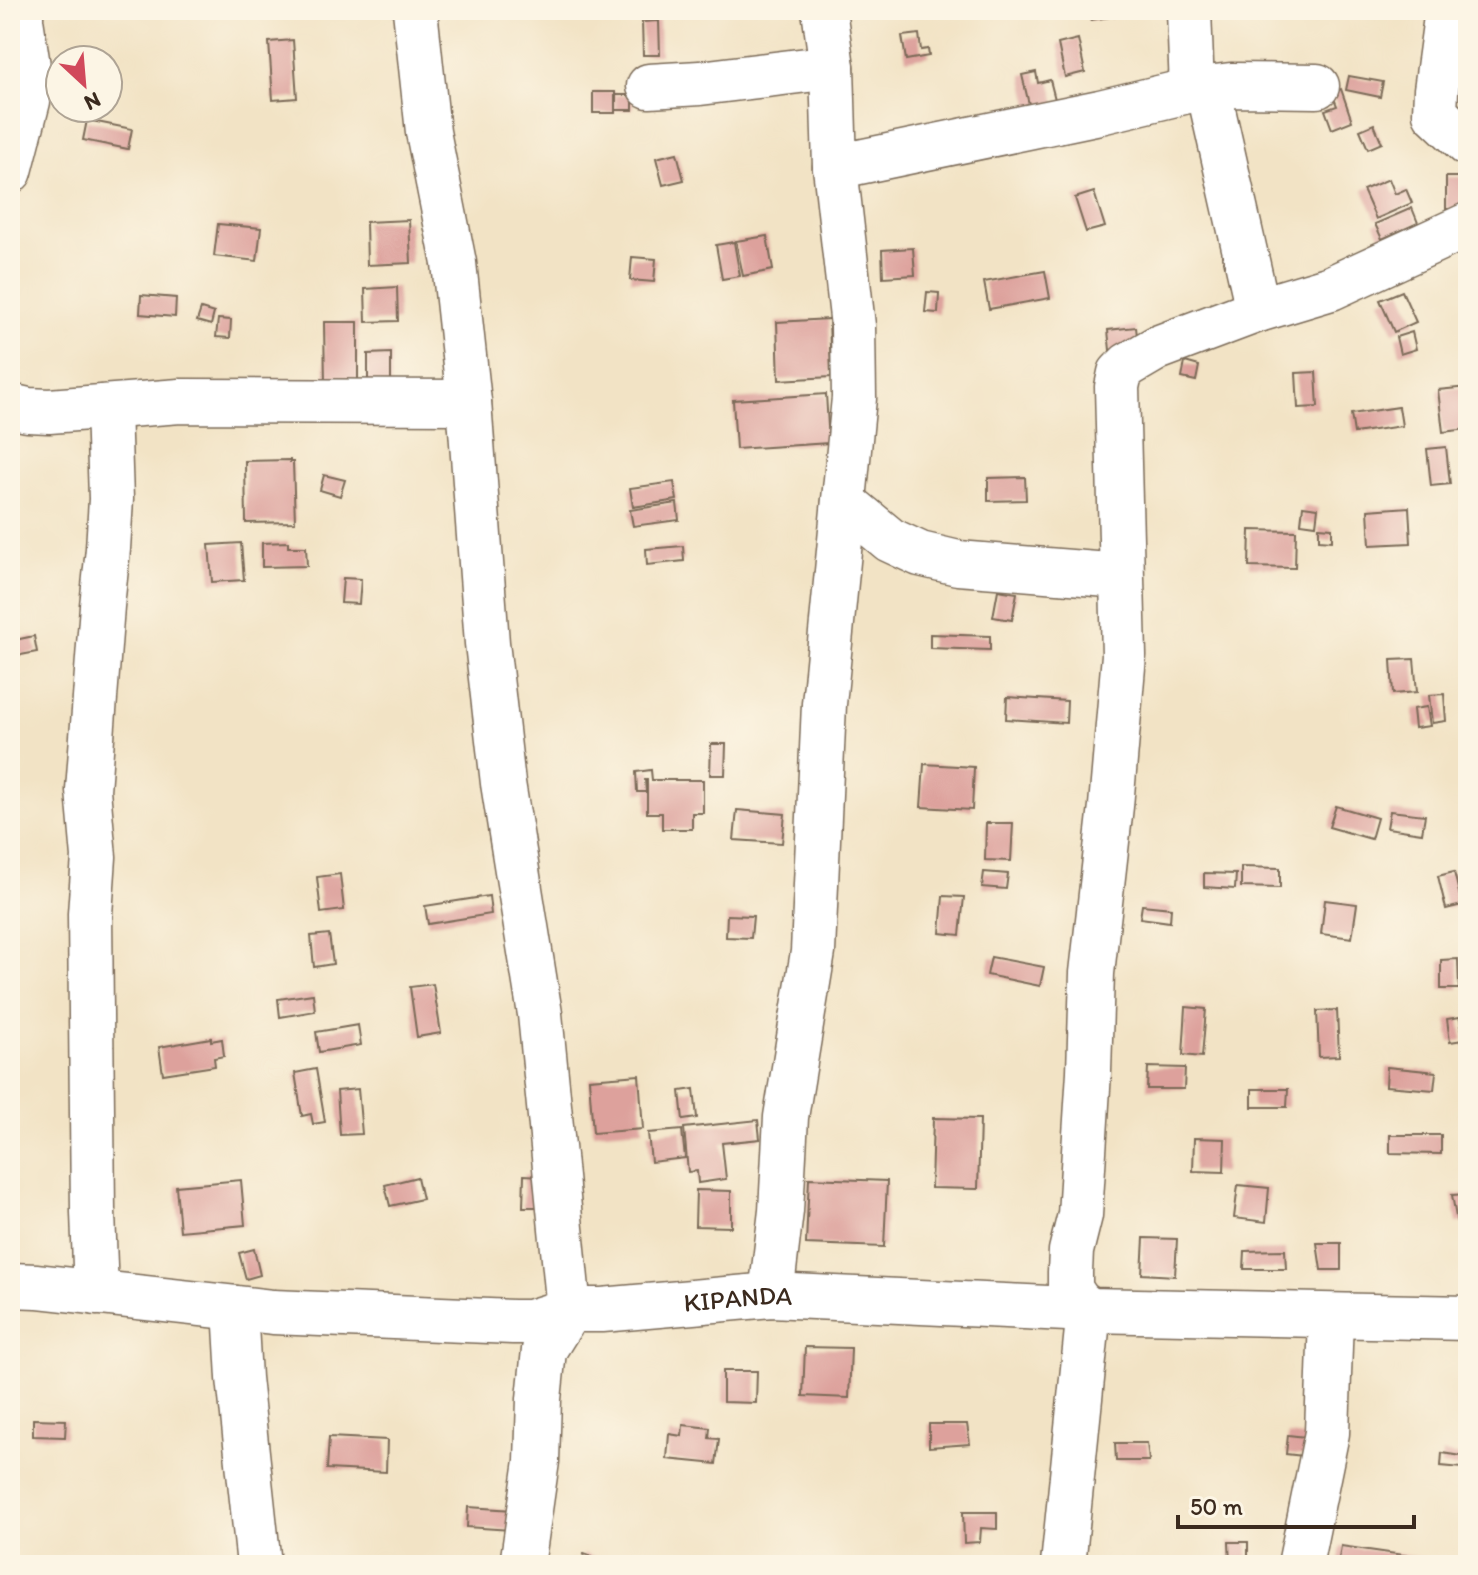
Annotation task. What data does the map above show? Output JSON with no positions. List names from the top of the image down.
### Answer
{
  "streets": {
    "street": ["KIPANDA"]
  },
  "scale_bar": "50 m",
  "north": "bottom right"
}
